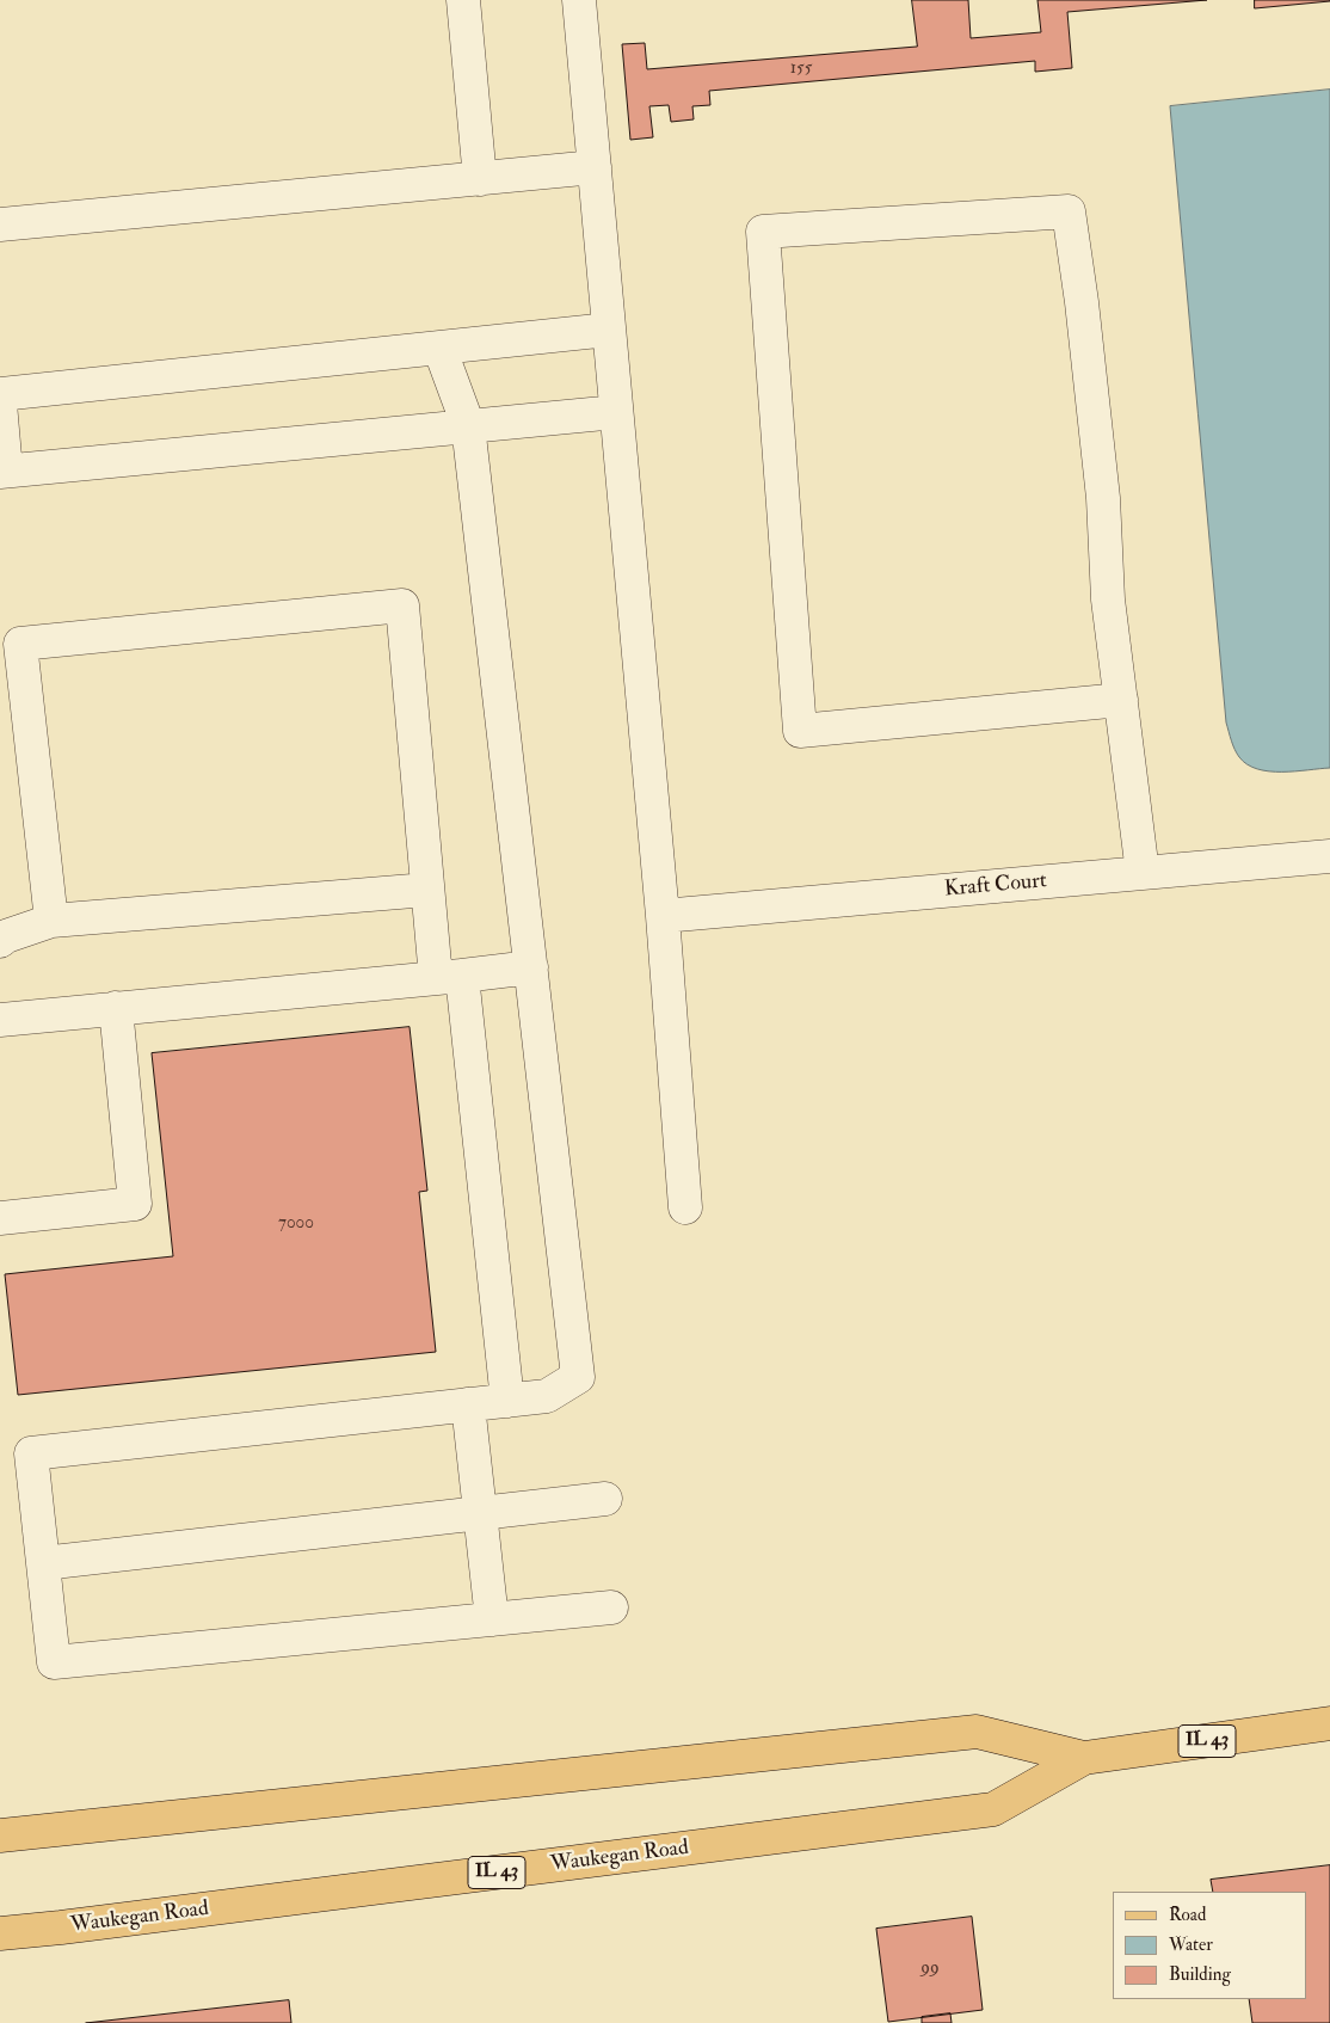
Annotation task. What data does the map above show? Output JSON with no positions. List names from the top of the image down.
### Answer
{
  "streets": {
    "main road": ["IL 43", "Waukegan Road"],
    "street": ["Kraft Court"]
  },
  "house_numbers": ["155", "7000", "99"],
  "legend": ["Road", "Water", "Building"]
}
